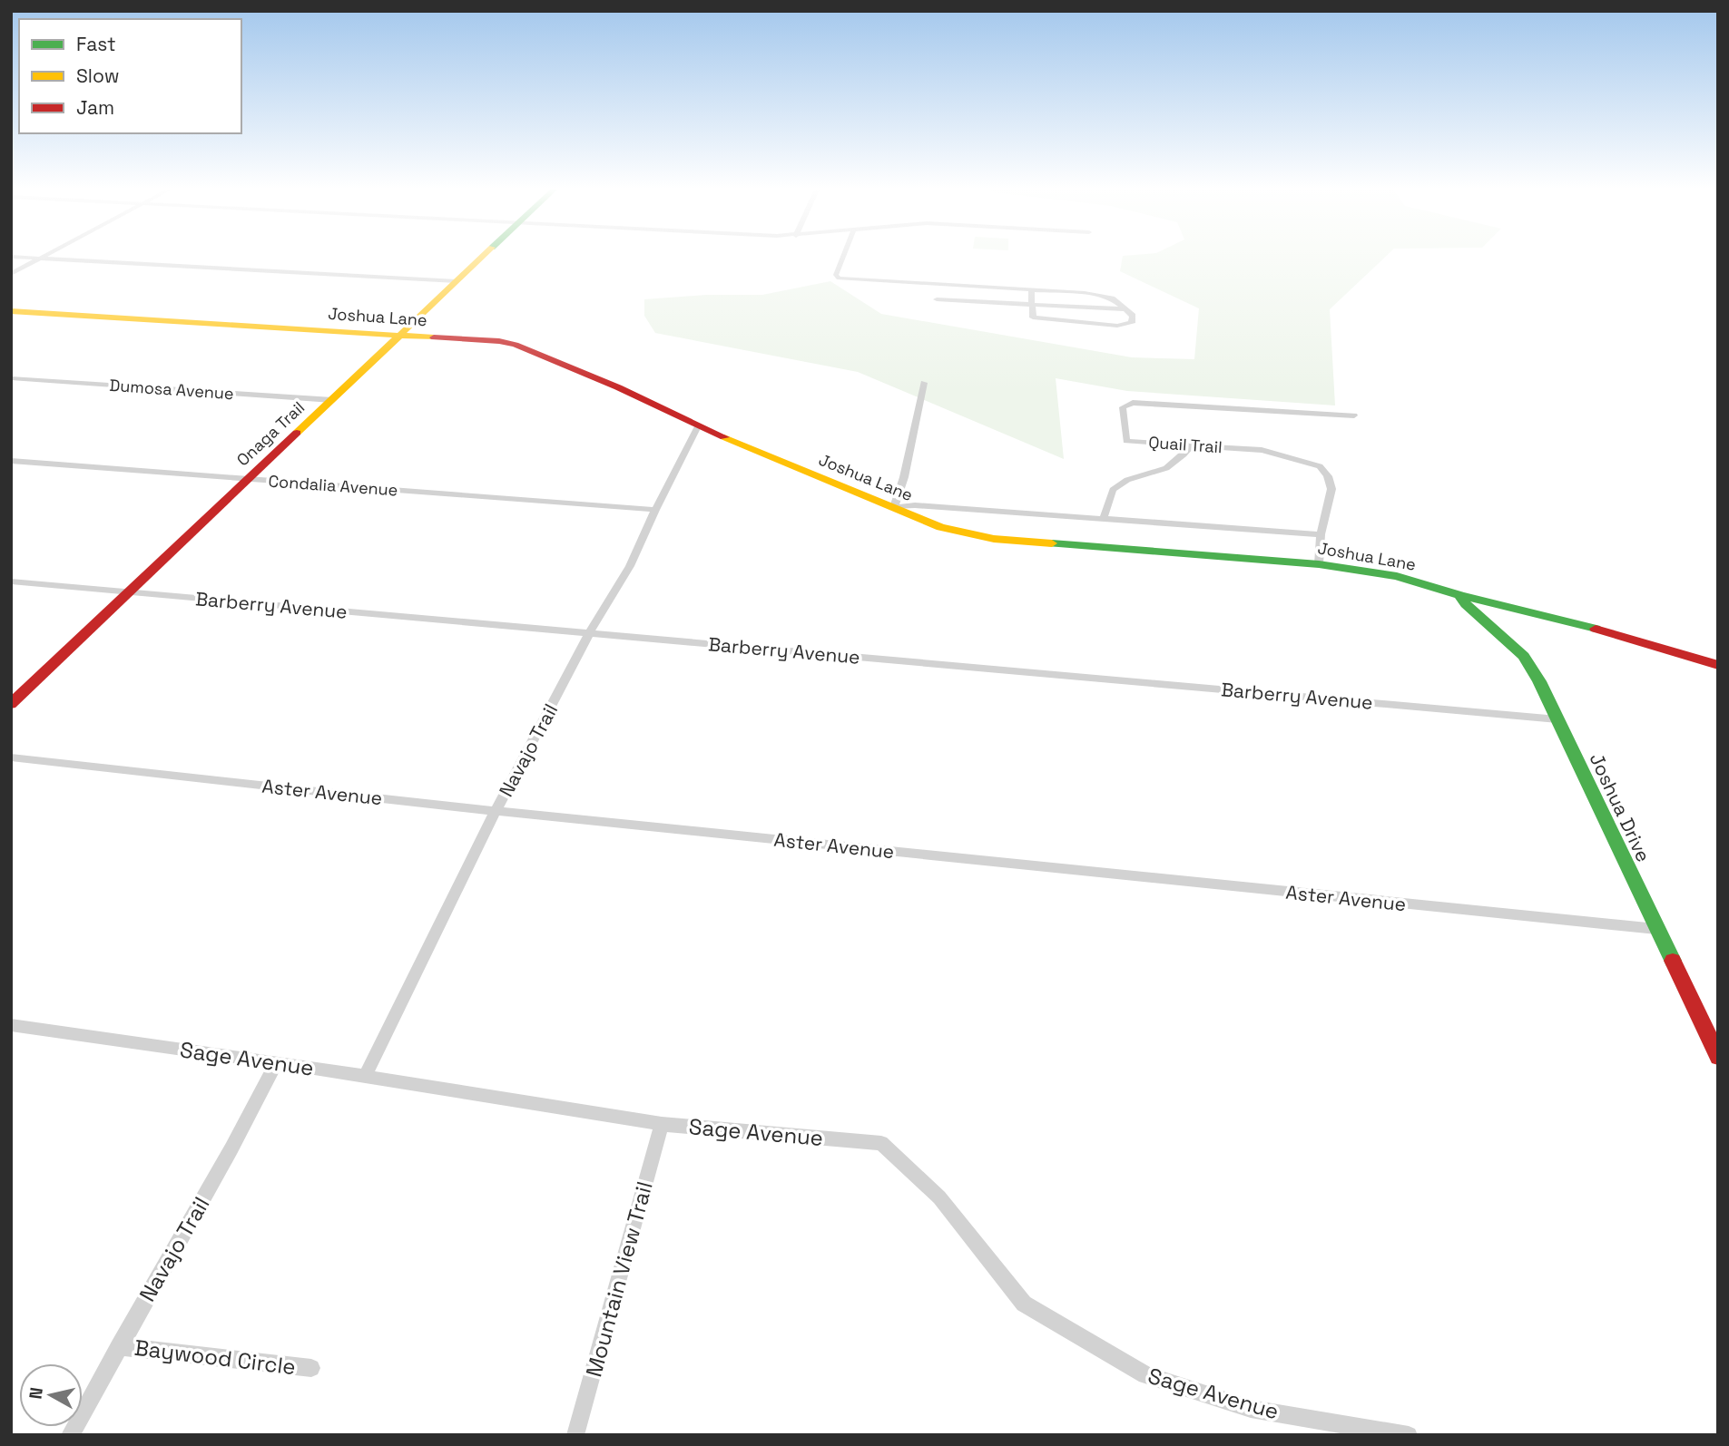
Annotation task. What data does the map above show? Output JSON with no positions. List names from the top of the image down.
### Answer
{
  "streets": {
    "main road": ["Joshua Lane", "Onaga Trail", "Joshua Drive"],
    "street": [
      "Dumosa Avenue",
      "Quail Trail",
      "Condalia Avenue",
      "Barberry Avenue",
      "Navajo Trail",
      "Aster Avenue",
      "Sage Avenue",
      "Mountain View Trail",
      "Baywood Circle"
    ]
  },
  "crossings": [
    ["Joshua Lane", "Onaga Trail"],
    ["Joshua Lane", "Quail Trail"],
    ["Joshua Lane", "Navajo Trail"],
    ["Joshua Lane", "Joshua Drive"],
    ["Dumosa Avenue", "Onaga Trail"],
    ["Onaga Trail", "Condalia Avenue"],
    ["Onaga Trail", "Barberry Avenue"],
    ["Condalia Avenue", "Navajo Trail"],
    ["Barberry Avenue", "Navajo Trail"],
    ["Barberry Avenue", "Joshua Drive"],
    ["Navajo Trail", "Aster Avenue"],
    ["Navajo Trail", "Sage Avenue"],
    ["Navajo Trail", "Baywood Circle"],
    ["Aster Avenue", "Joshua Drive"],
    ["Sage Avenue", "Mountain View Trail"]
  ],
  "legend": ["Fast", "Slow", "Jam"],
  "north": "left"
}
